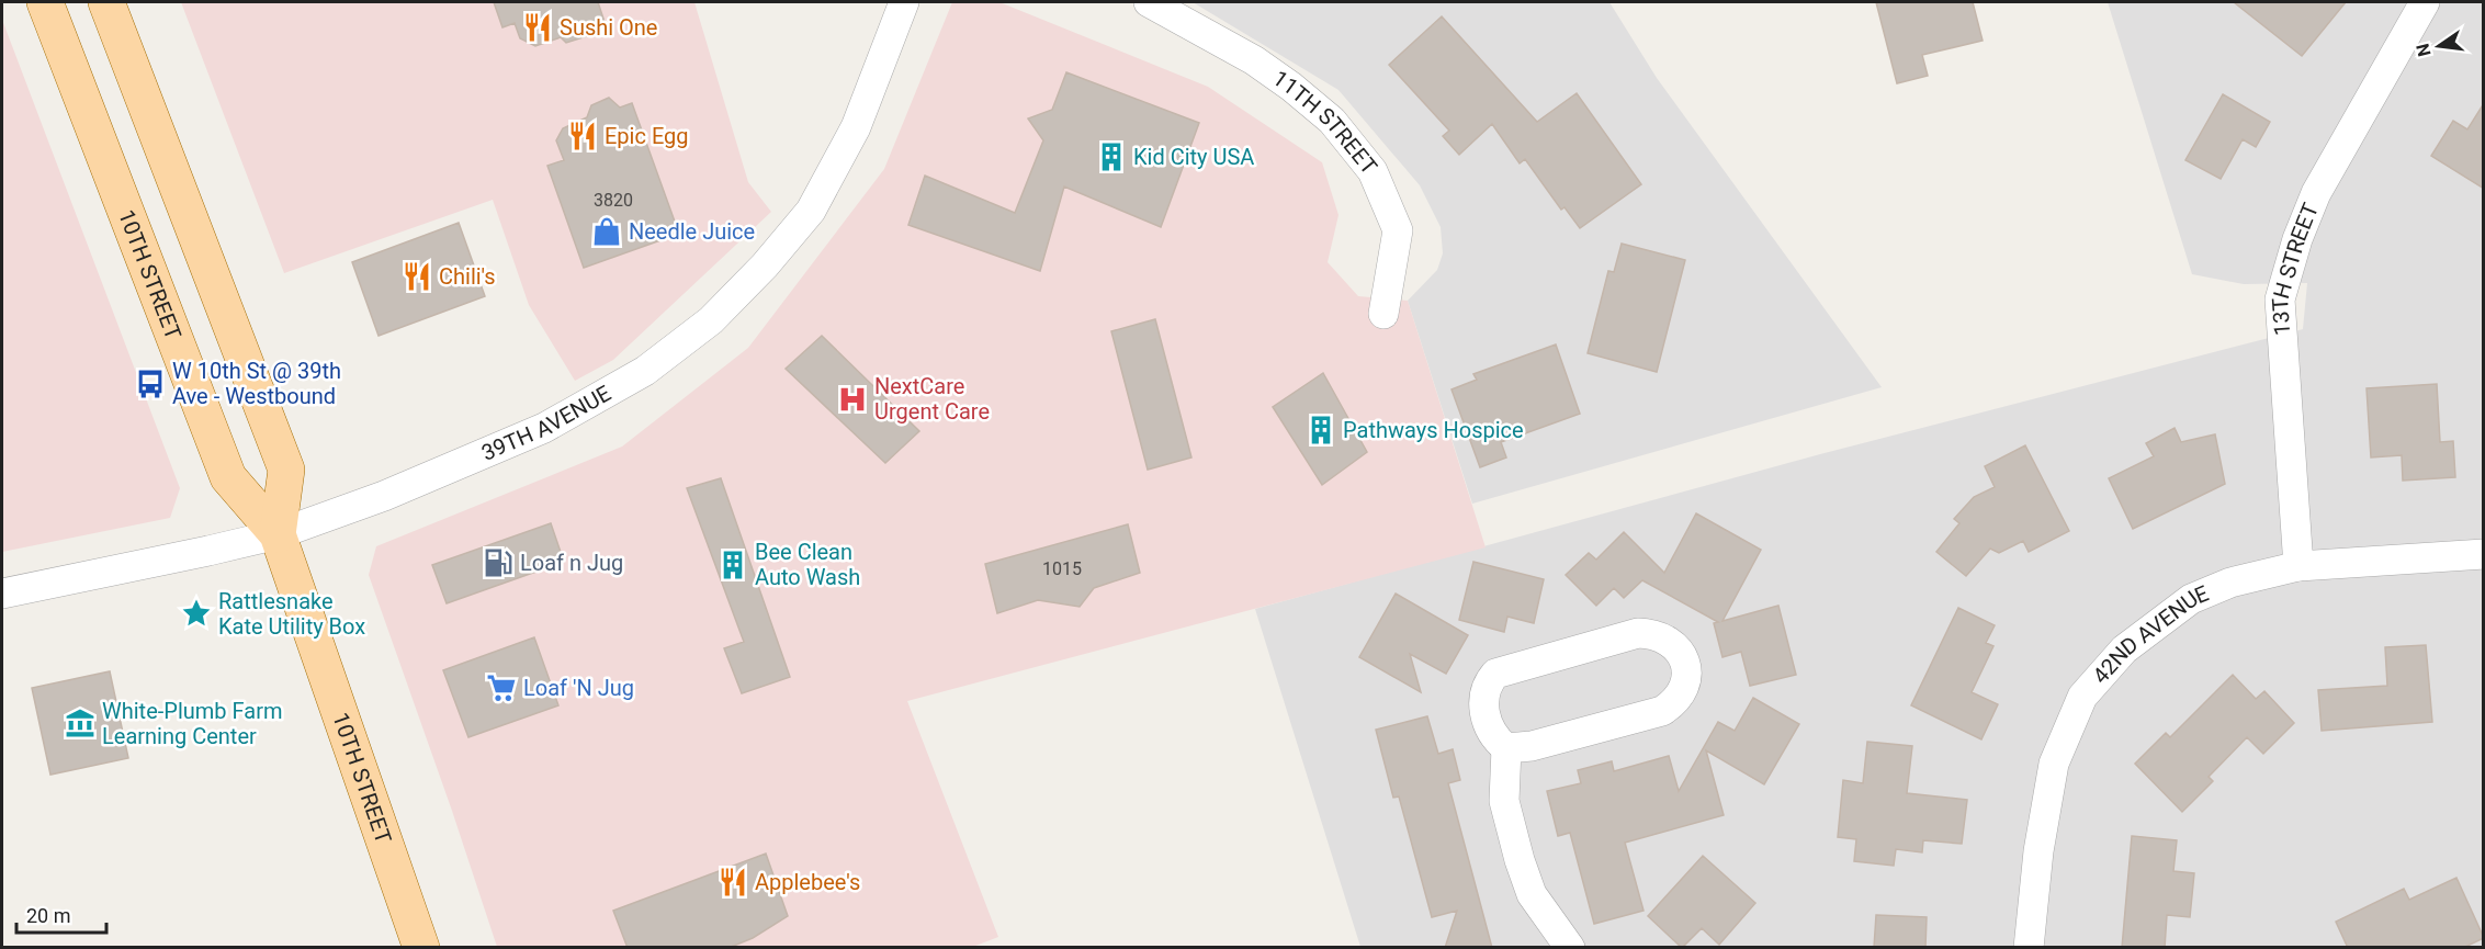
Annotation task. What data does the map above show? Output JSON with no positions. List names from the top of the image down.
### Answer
{
  "streets": {
    "main road": ["10TH STREET"],
    "street": [
      "11TH STREET",
      "13TH STREET",
      "39TH AVENUE",
      "42ND AVENUE"
    ]
  },
  "crossings": [
    ["13TH STREET", "42ND AVENUE"],
    ["10TH STREET", "39TH AVENUE"]
  ],
  "places": {
    "restaurant": [
      "Sushi One",
      "Epic Egg",
      "Chili's",
      "Applebee's"
    ],
    "building": ["Kid City USA", "Pathways Hospice", "Bee Clean Auto Wash"],
    "shop": ["Needle Juice"],
    "bus stop": ["W 10th St @ 39th Ave - Westbound"],
    "hospital": ["NextCare Urgent Care"],
    "fuel station": ["Loaf n Jug"],
    "place": ["Rattlesnake Kate Utility Box"],
    "supermarket": ["Loaf 'N Jug"],
    "museum": ["White-Plumb Farm Learning Center"]
  },
  "house_numbers": ["3820", "1015"],
  "scale_bar": "20 m",
  "north": "left"
}
